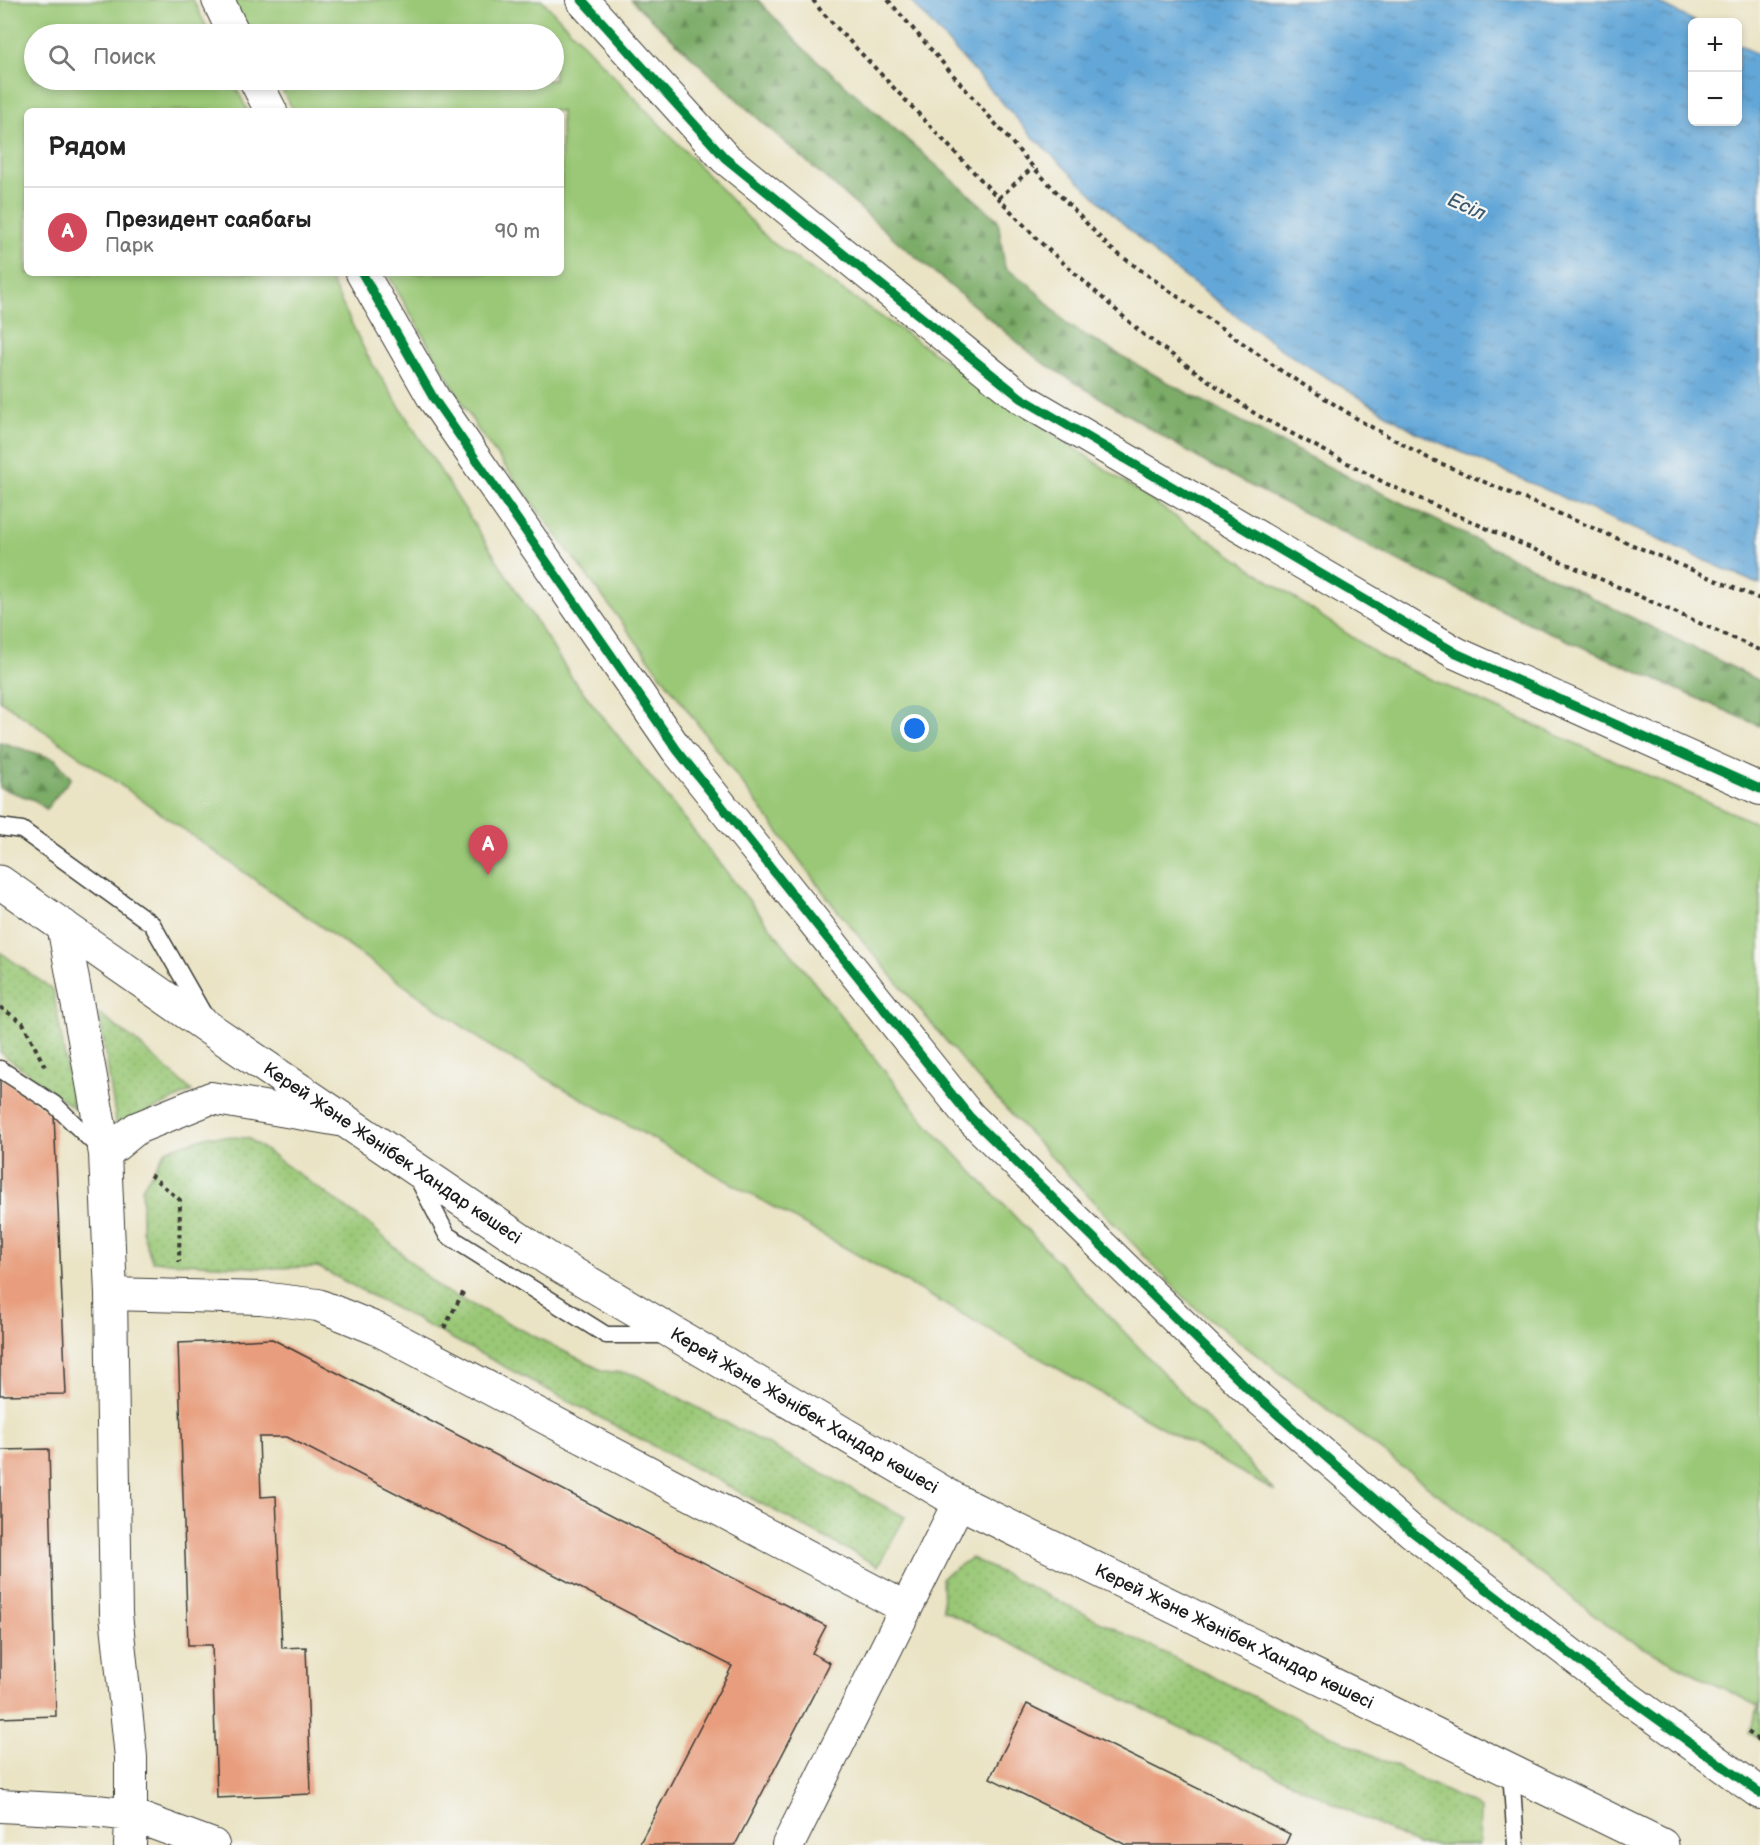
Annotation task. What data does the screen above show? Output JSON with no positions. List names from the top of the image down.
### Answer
{
  "streets": {
    "main road": ["Керей Және Жәнібек Хандар көшесі"]
  },
  "water": ["Есіл"],
  "page": {
    "map_buttons": ["+", "−"],
    "search": "Поиск",
    "heading": "Рядом",
    "list": [
      {
        "mark": "A",
        "name": "Президент саябағы",
        "note": "Парк",
        "value": "90 m"
      }
    ],
    "pins": "A"
  }
}
